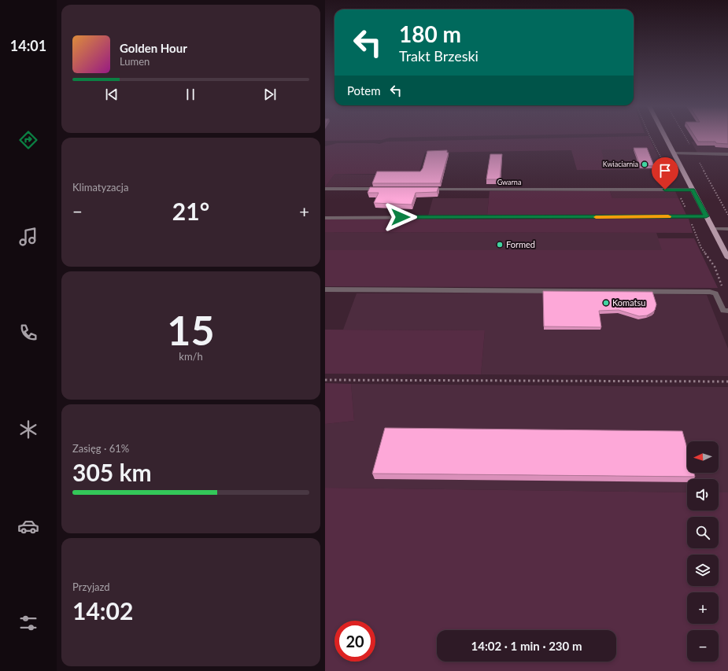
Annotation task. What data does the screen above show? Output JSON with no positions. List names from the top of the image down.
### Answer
{
  "streets": {
    "street": ["Gwarna"]
  },
  "places": ["Kwiaciarnia", "Formed", "Komatsu"],
  "north": "left",
  "page": {
    "tabs": "14:01",
    "turn": ["180 m", "Trakt Brzeski"],
    "song": ["Golden Hour", "Lumen"],
    "then": "Potem",
    "tile": [
      "Klimatyzacja",
      ["15", "km/h"],
      ["Zasięg · 61%", "305 km"],
      ["Przyjazd", "14:02"]
    ],
    "heat": ["−", "21°", "+"],
    "map_buttons": ["+", "−"],
    "limit": "20",
    "trip": "14:02 · 1 min · 230 m"
  }
}
